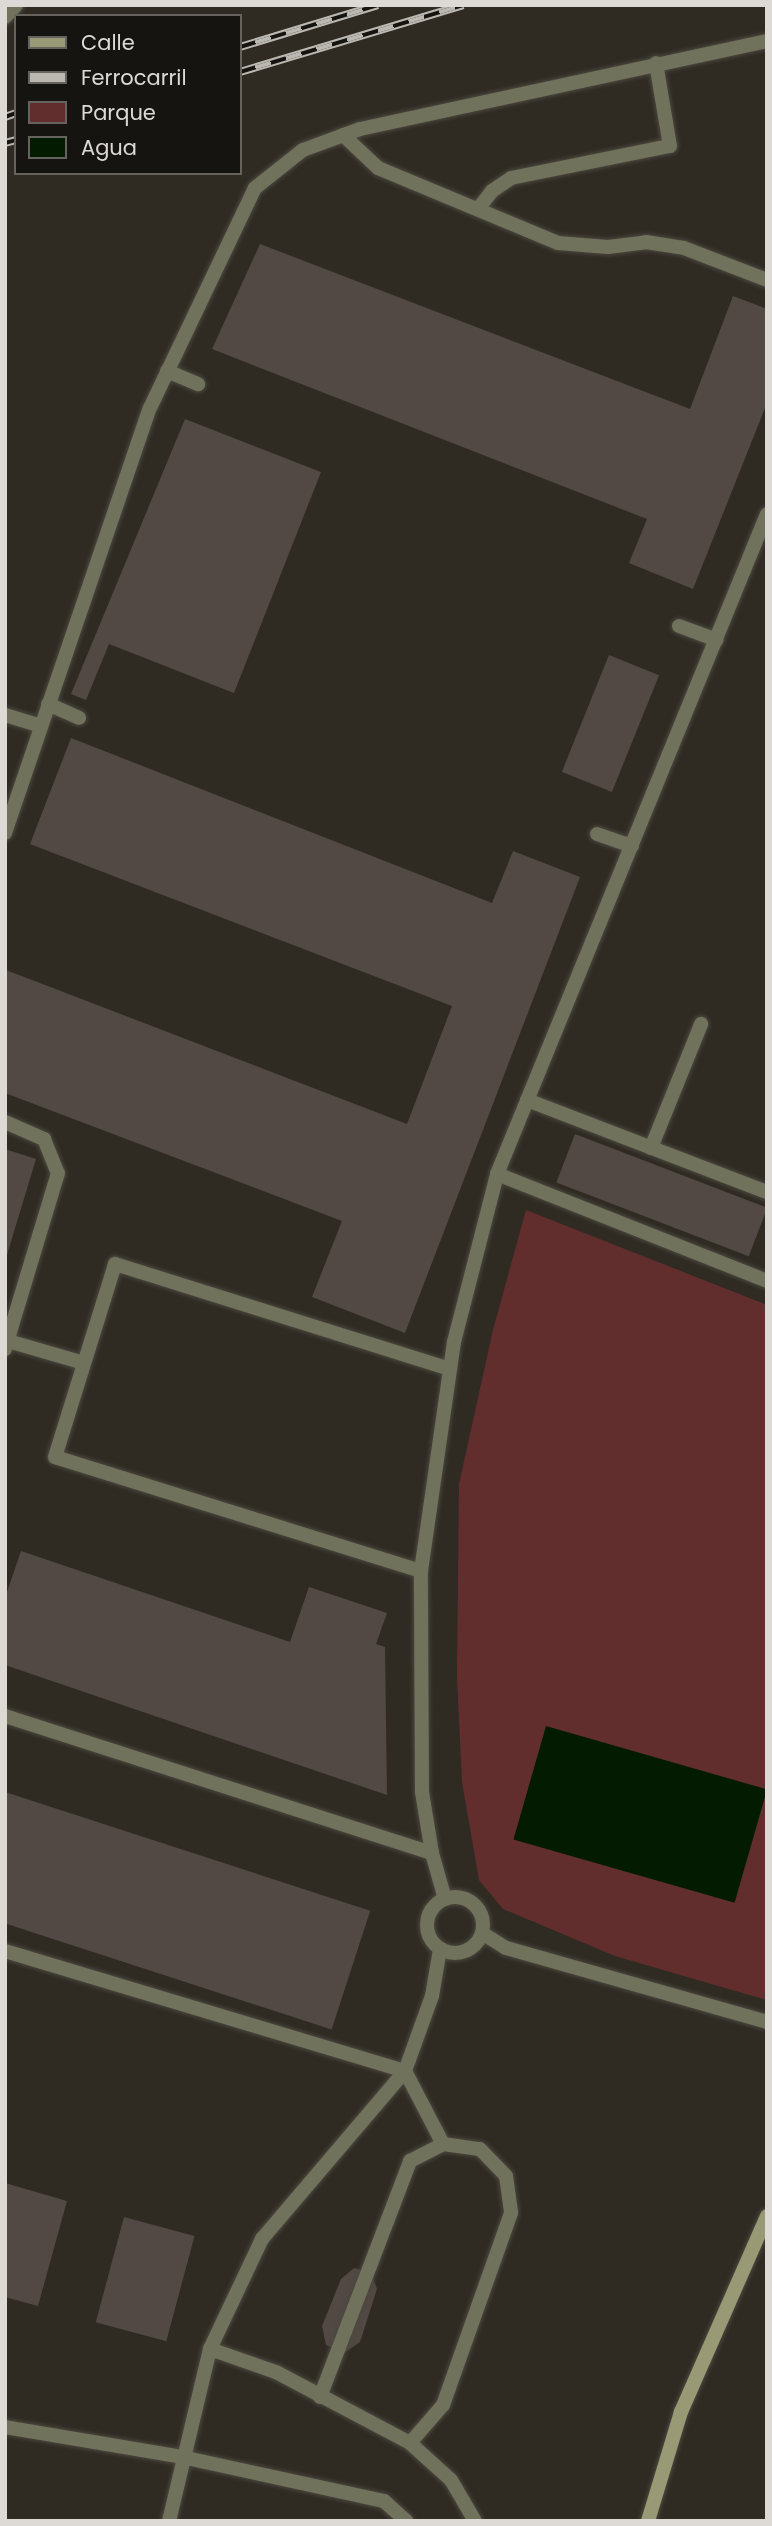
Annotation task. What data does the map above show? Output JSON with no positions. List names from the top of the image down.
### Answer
{
  "legend": [
    "Calle",
    "Ferrocarril",
    "Parque",
    "Agua"
  ]
}
